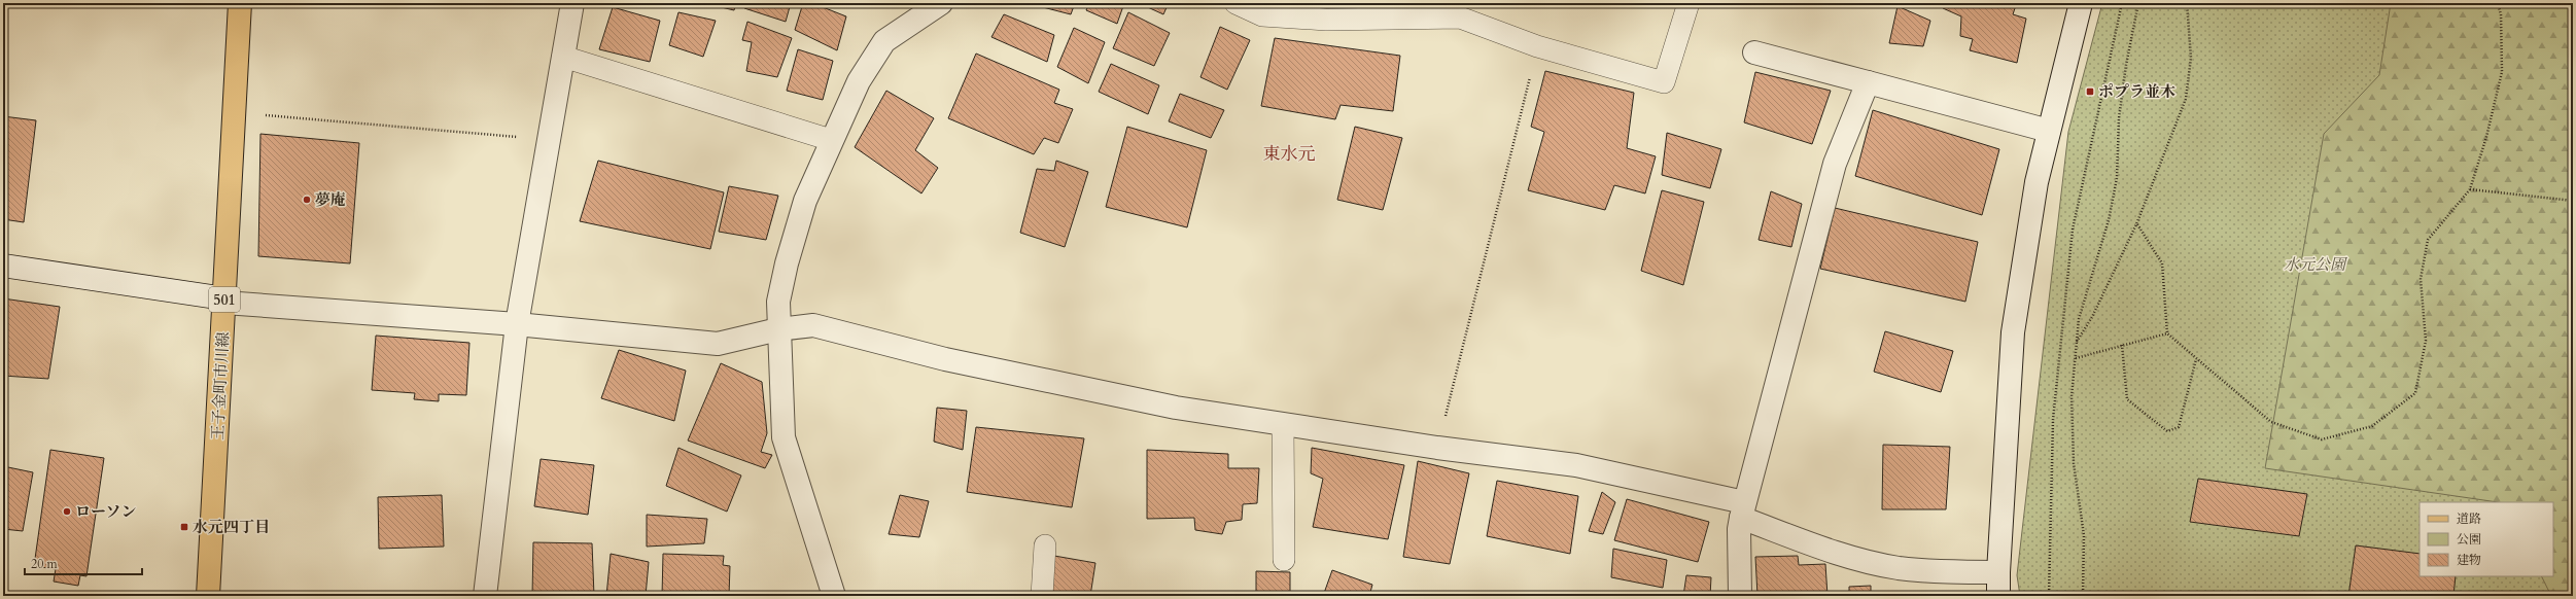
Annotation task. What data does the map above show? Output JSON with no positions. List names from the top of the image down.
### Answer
{
  "streets": {
    "main road": ["501", "王子金町市川線"]
  },
  "districts": ["東水元"],
  "parks": ["水元公園"],
  "places": {
    "transit": ["ポプラ並木", "水元四丁目"],
    "other": ["夢庵", "ローソン"]
  },
  "legend": ["道路", "公園", "建物"],
  "scale_bar": "20 m"
}
